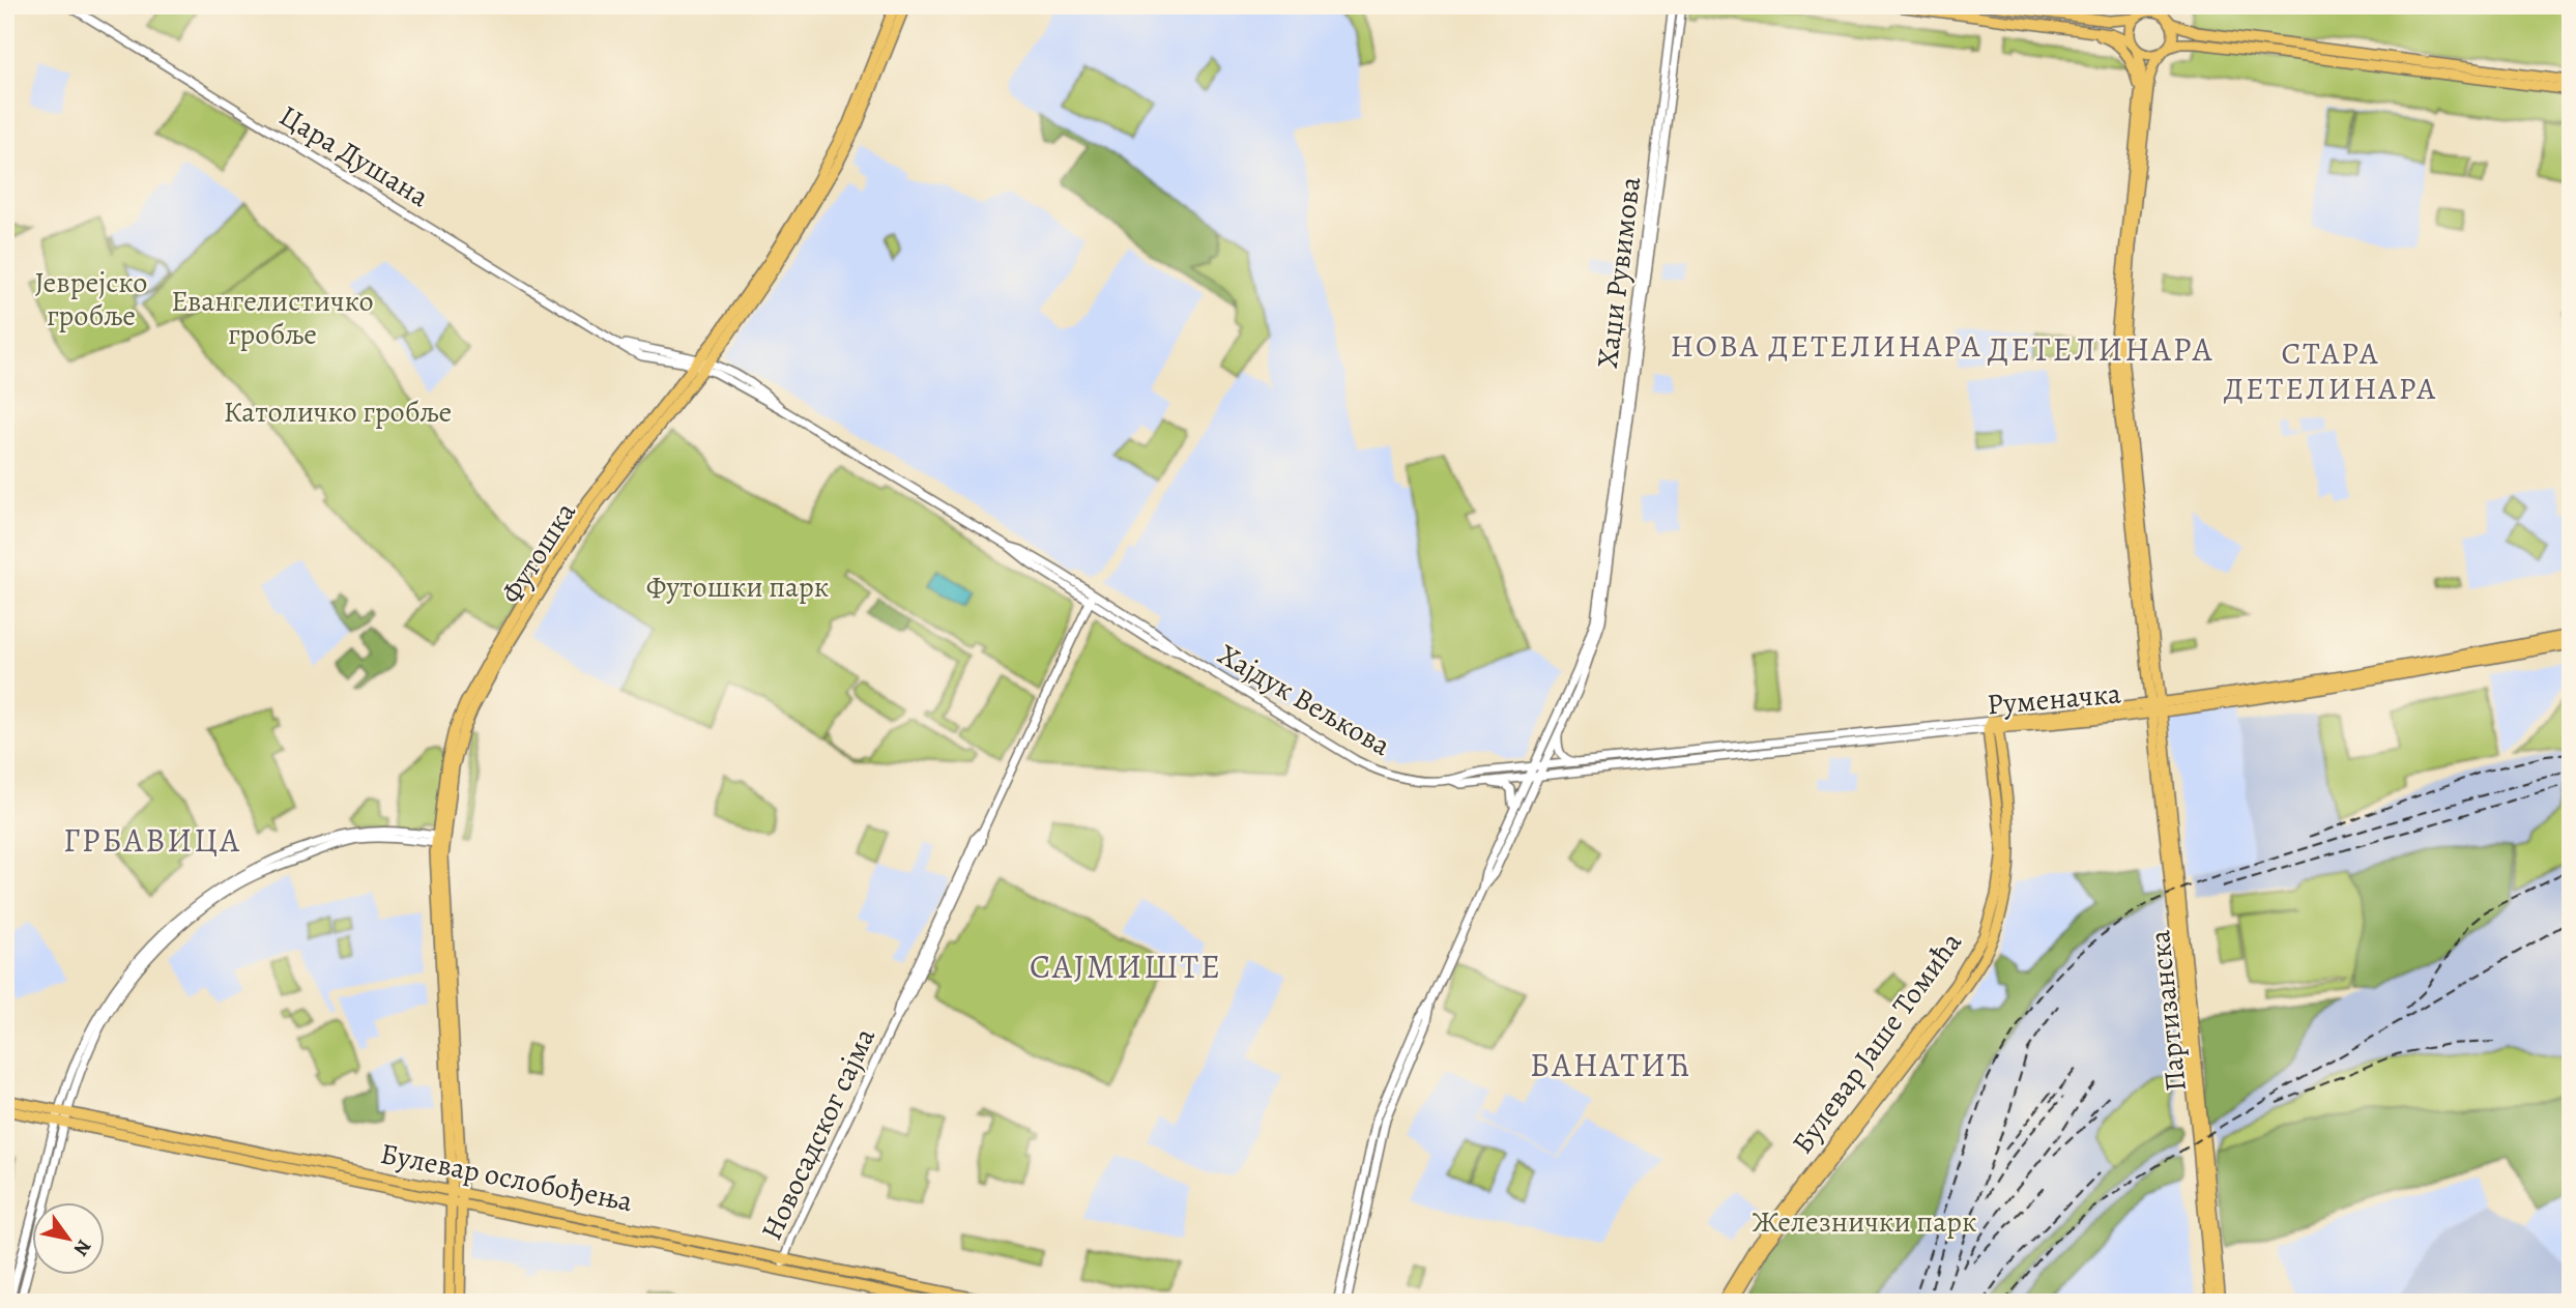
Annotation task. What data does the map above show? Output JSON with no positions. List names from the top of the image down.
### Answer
{
  "streets": {
    "main road": [
      "Футошка",
      "Руменачка",
      "Партизанска",
      "Булевар Јаше Томића",
      "Булевар ослобођења"
    ],
    "street": [
      "Цара Душана",
      "Хаџи Рувимова",
      "Хајдук Вељкова",
      "Новосадског сајма"
    ]
  },
  "crossings": [
    ["Цара Душана", "Футошка"],
    ["Цара Душана", "Хајдук Вељкова"],
    ["Футошка", "Хајдук Вељкова"],
    ["Футошка", "Булевар ослобођења"],
    ["Руменачка", "Хајдук Вељкова"],
    ["Руменачка", "Партизанска"],
    ["Руменачка", "Булевар Јаше Томића"],
    ["Хајдук Вељкова", "Новосадског сајма"],
    ["Новосадског сајма", "Булевар ослобођења"]
  ],
  "districts": [
    "НОВА ДЕТЕЛИНАРА",
    "ДЕТЕЛИНАРА",
    "СТАРА ДЕТЕЛИНАРА",
    "ГРБАВИЦА",
    "САЈМИШТЕ",
    "БАНАТИЋ"
  ],
  "parks": [
    "Јеврејско гробље",
    "Евангелистичко гробље",
    "Католичко гробље",
    "Футошки парк",
    "Железнички парк"
  ],
  "north": "bottom right"
}
